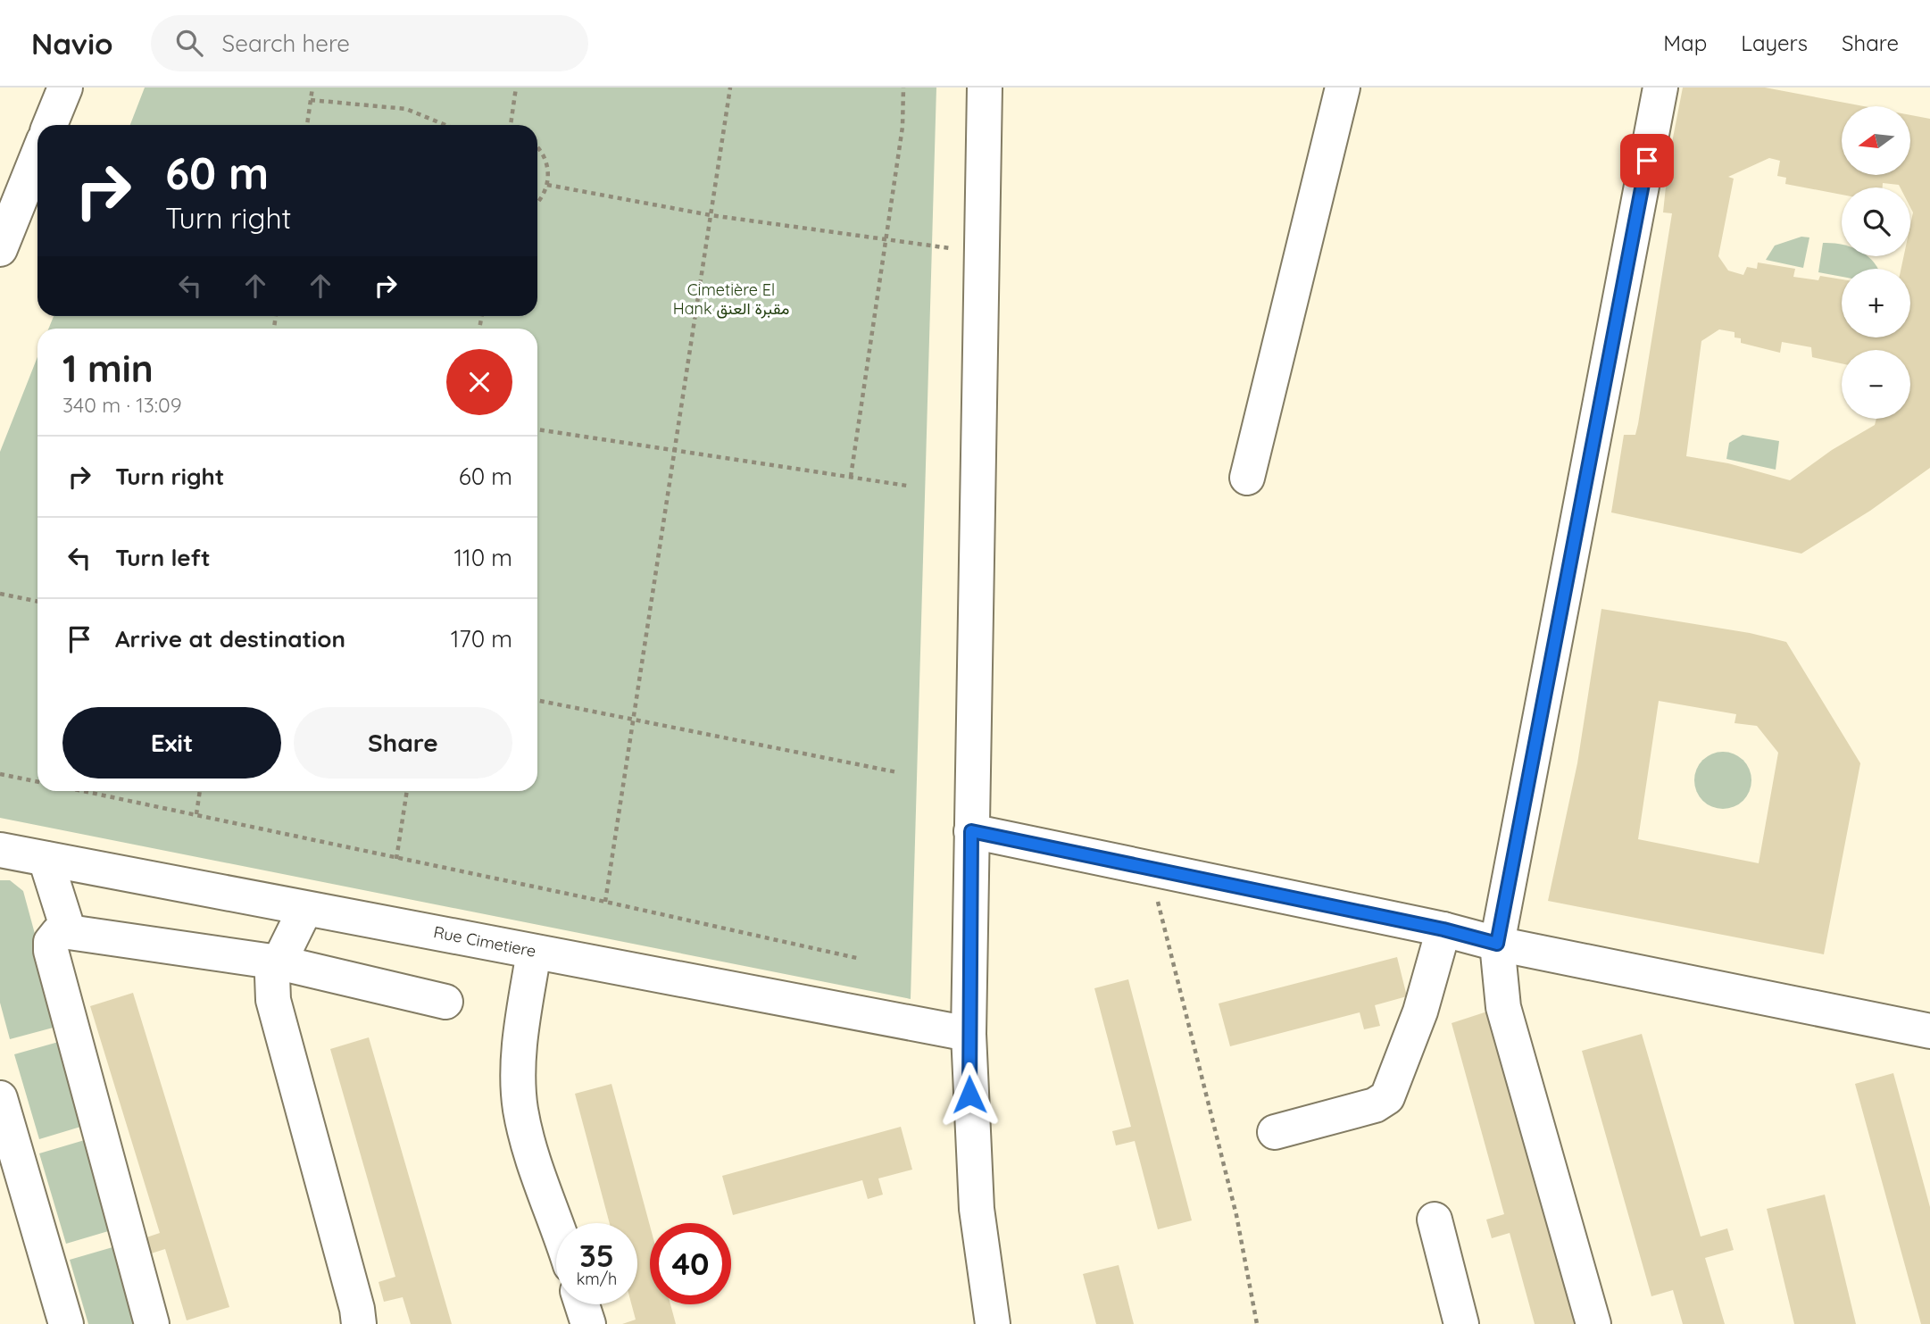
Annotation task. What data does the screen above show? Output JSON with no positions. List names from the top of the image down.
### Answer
{
  "streets": {
    "street": ["Rue Cimetiere"]
  },
  "parks": ["Cimetière El Hank مقبرة العنق"],
  "north": "left",
  "page": {
    "header": "Navio",
    "search": "Search here",
    "nav": ["Map", "Layers", "Share"],
    "map_buttons": ["+", "−"],
    "turn": ["60 m", "Turn right"],
    "heading": ["1 min", "340 m · 13:09"],
    "list": [
      {
        "name": "Turn right",
        "value": "60 m"
      },
      {
        "name": "Turn left",
        "value": "110 m"
      },
      {
        "name": "Arrive at destination",
        "value": "170 m"
      }
    ],
    "buttons": ["Exit", "Share"],
    "speed": "35 km/h",
    "limit": "40"
  }
}
